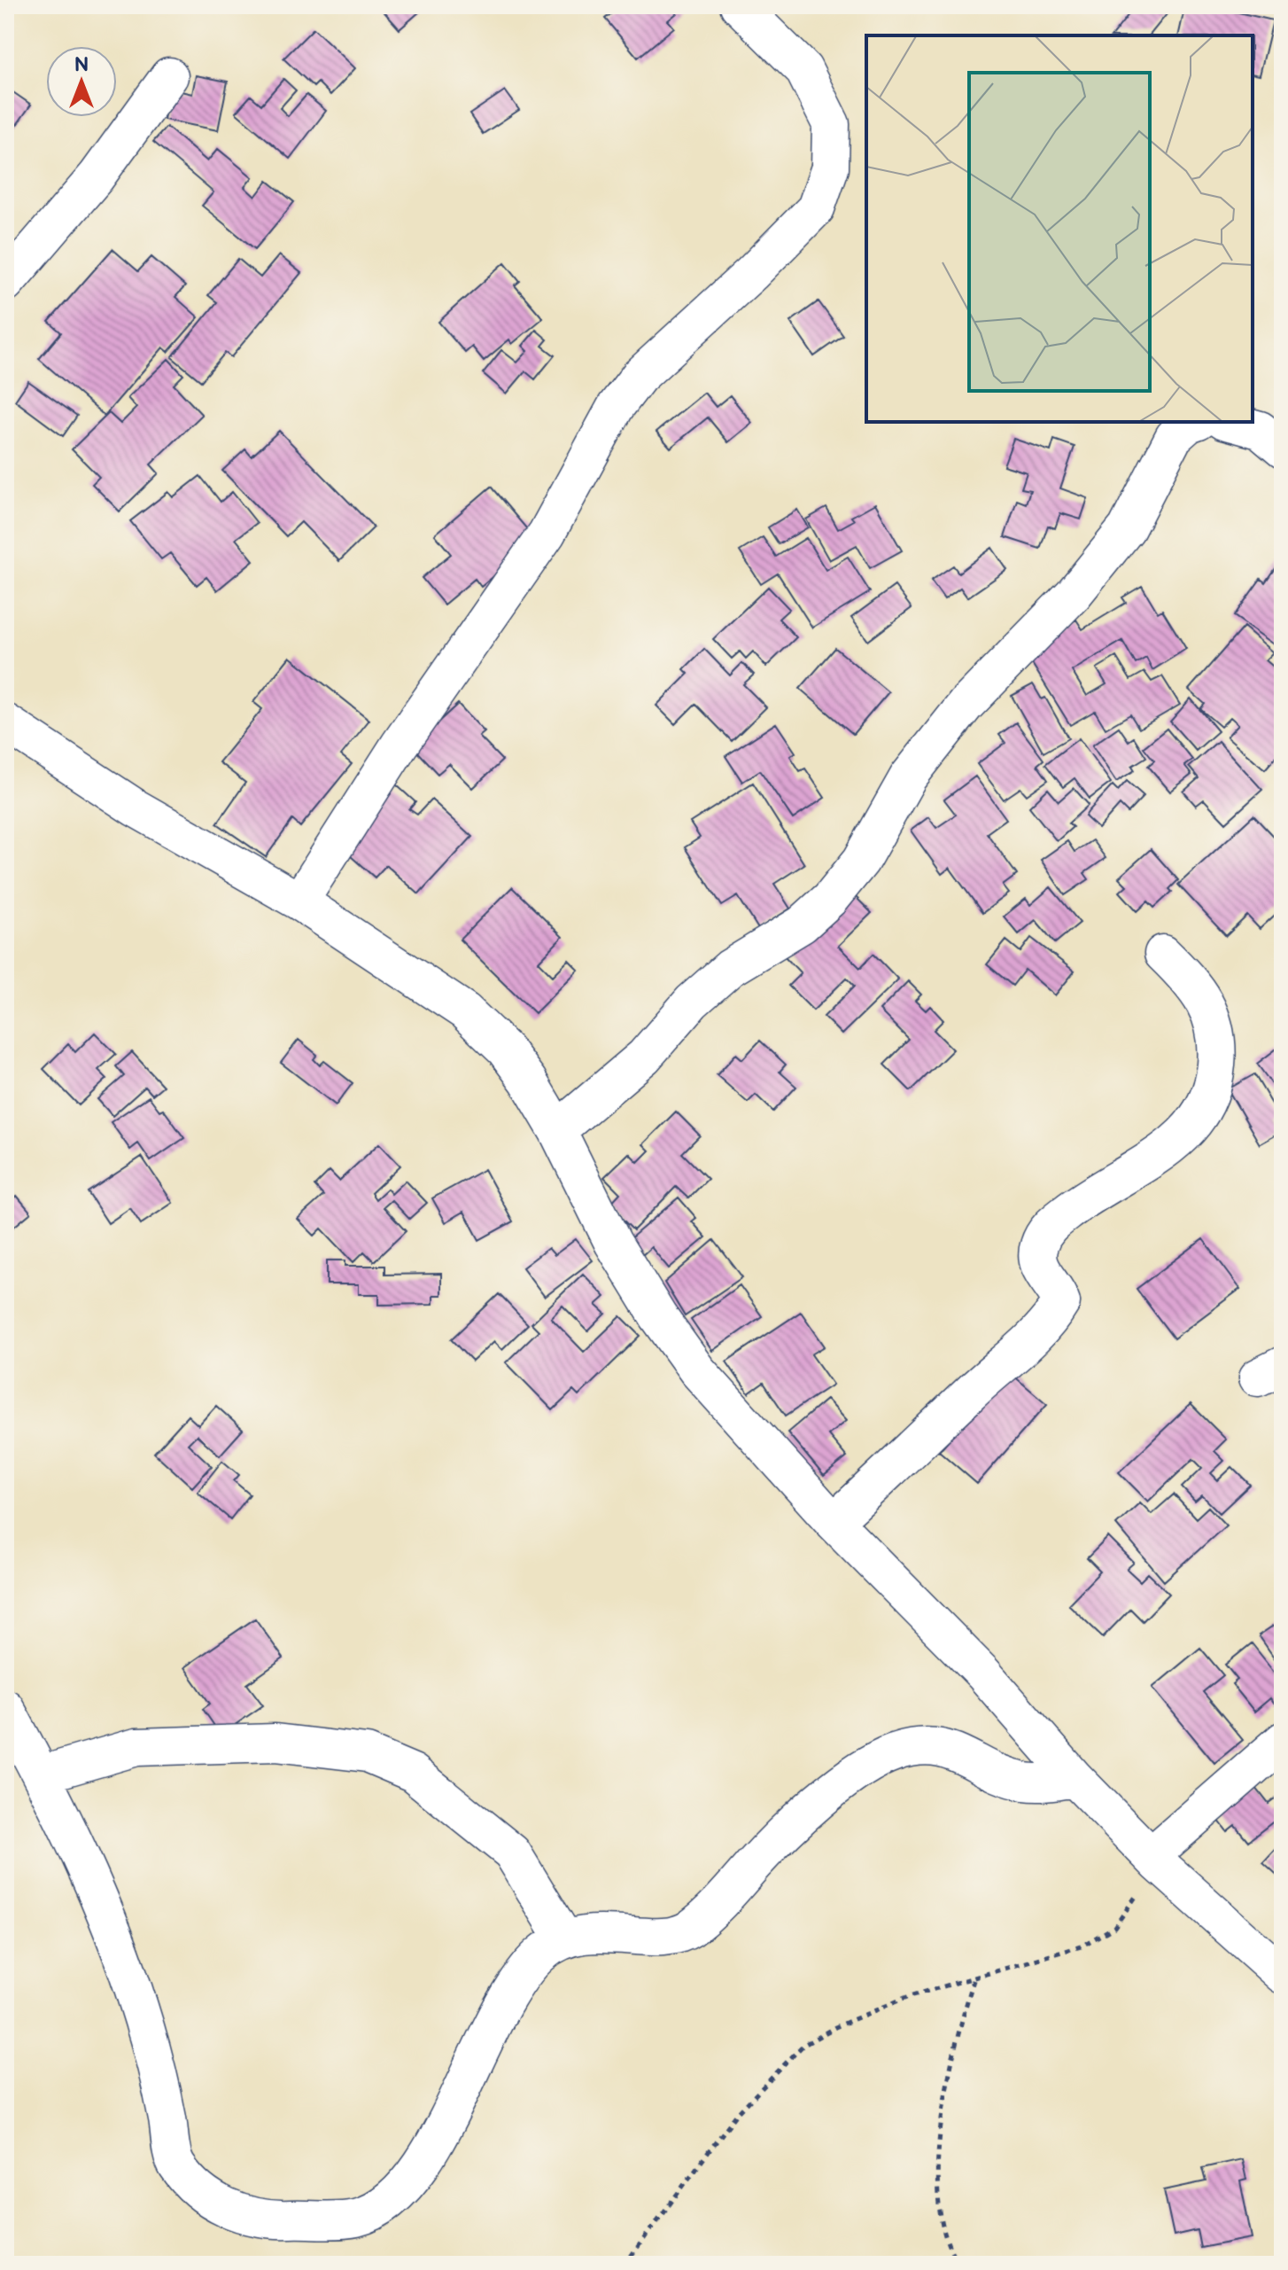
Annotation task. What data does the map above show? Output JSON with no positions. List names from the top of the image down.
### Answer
{
  "north": "top"
}
